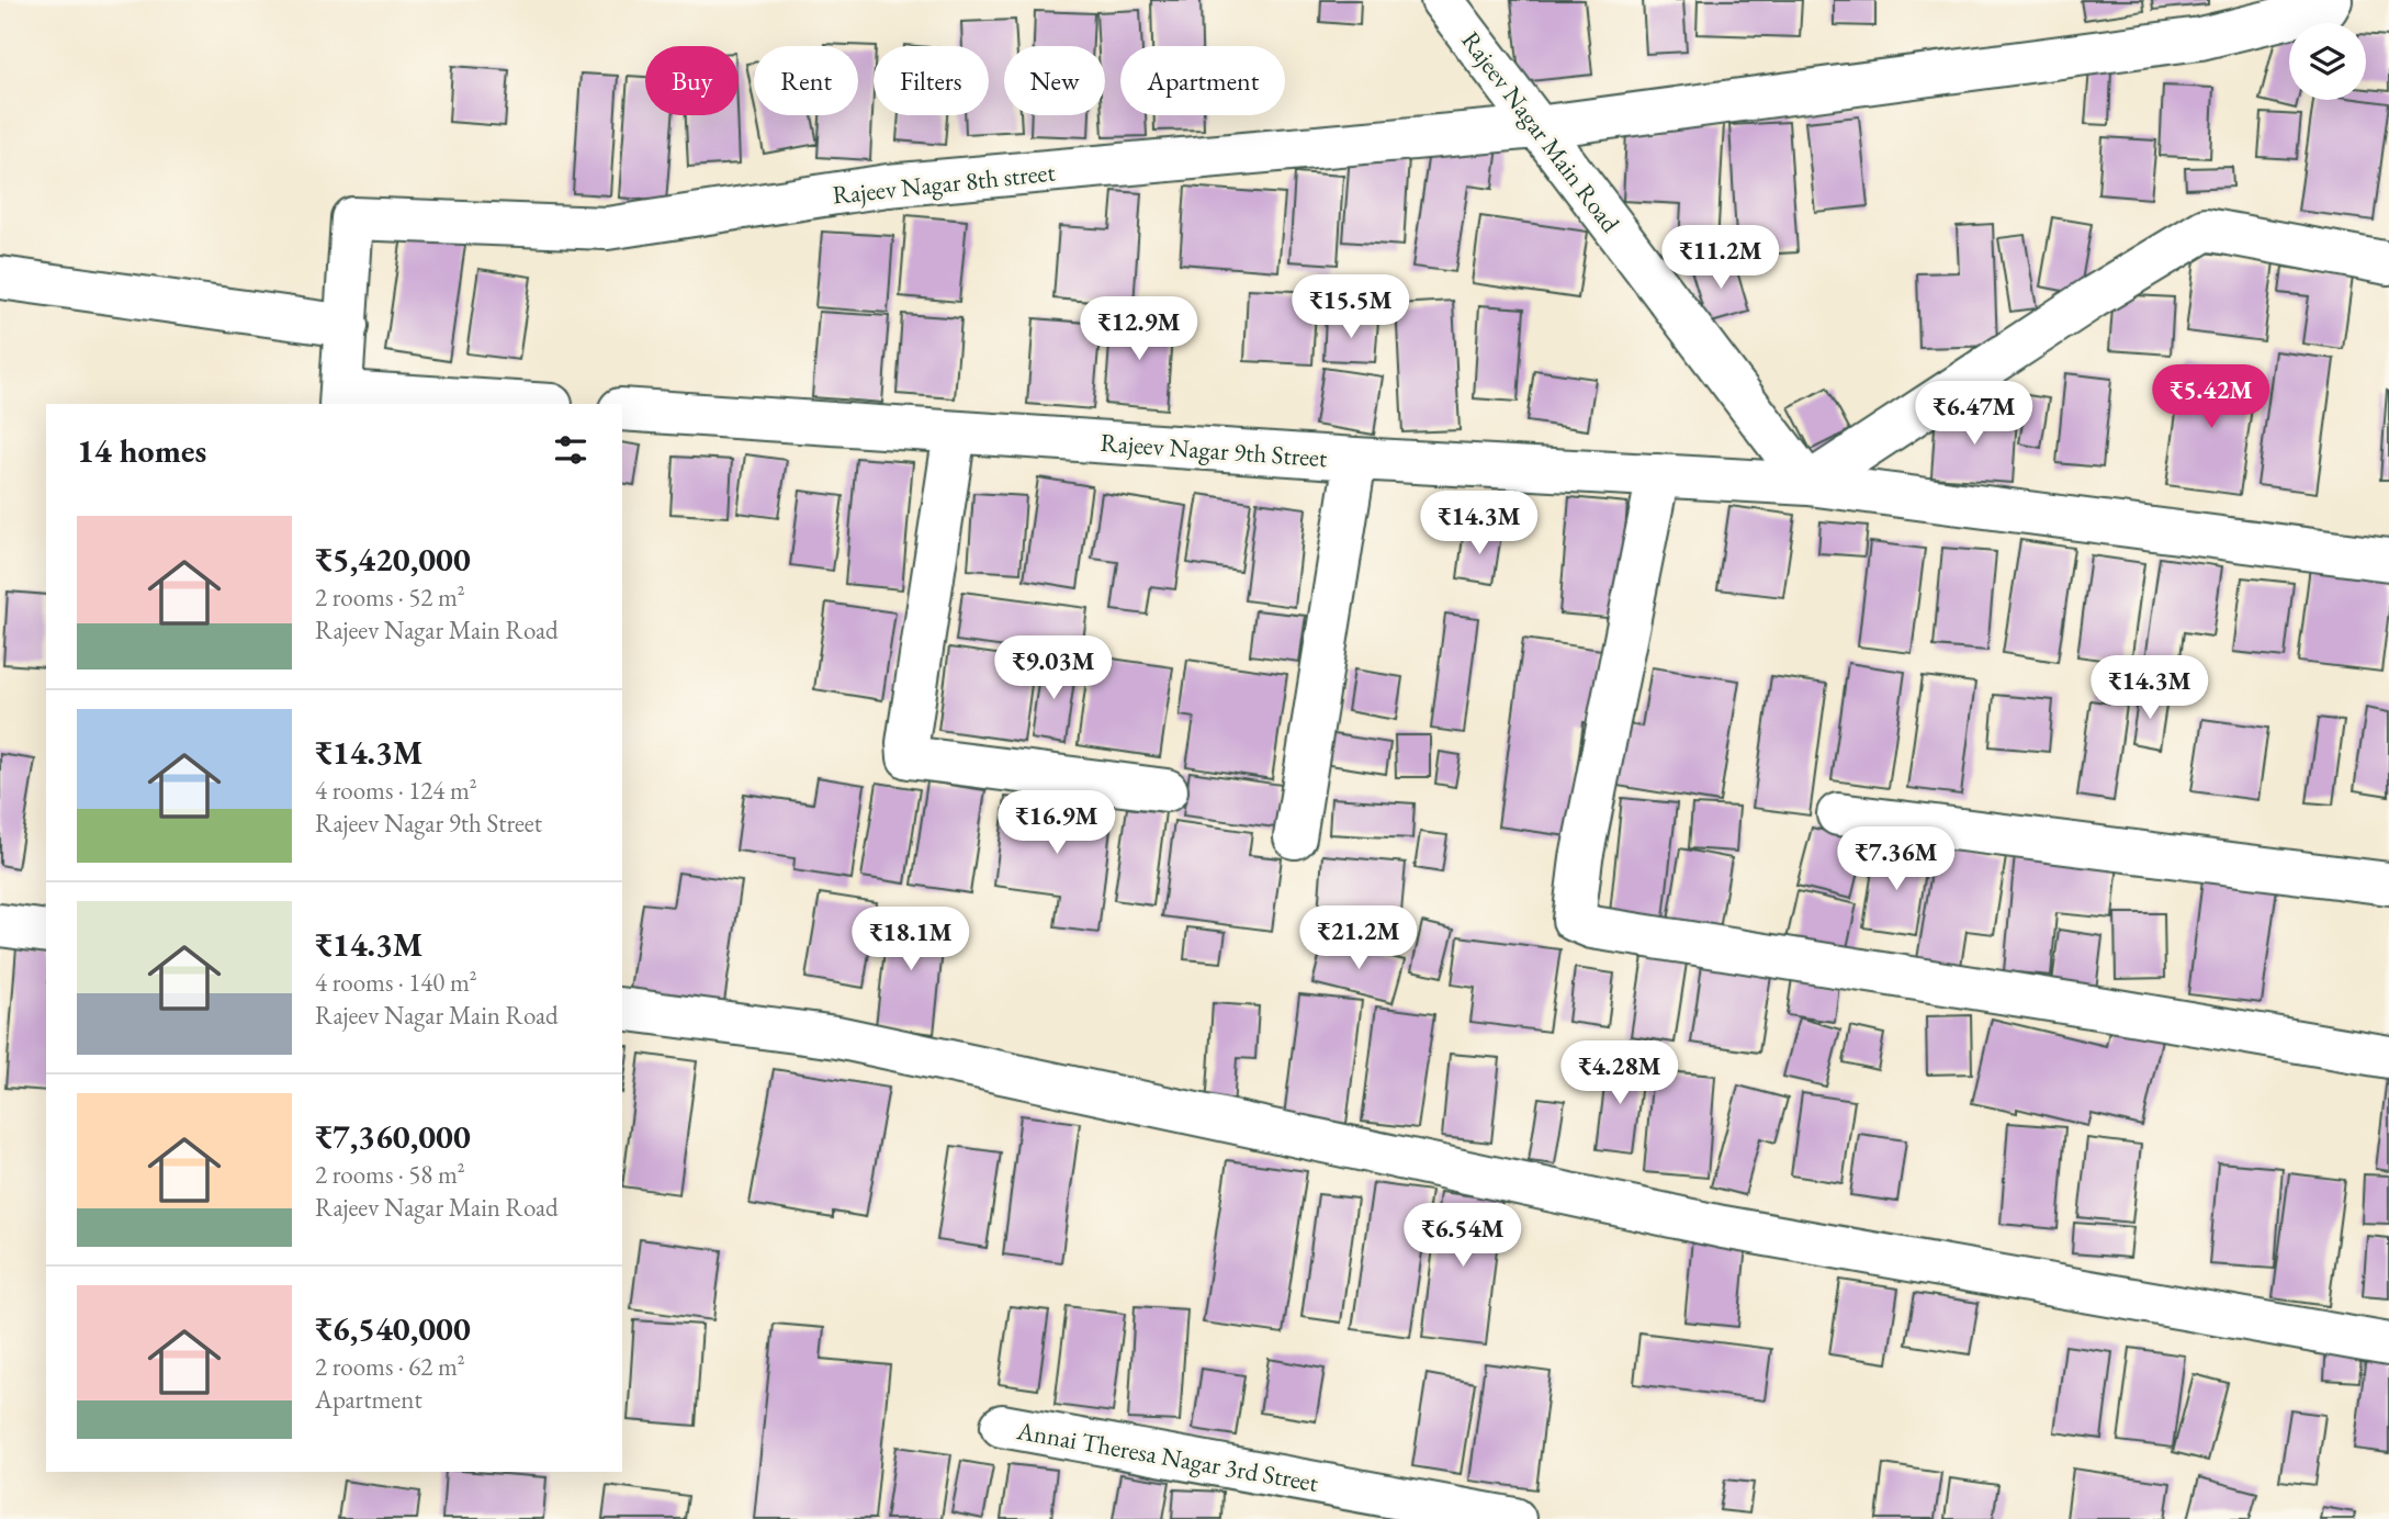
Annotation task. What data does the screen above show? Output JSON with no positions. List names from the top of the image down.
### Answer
{
  "streets": {
    "street": [
      "Rajeev Nagar Main Road",
      "Rajeev Nagar 8th street",
      "Rajeev Nagar 9th Street",
      "Annai Theresa Nagar 3rd Street"
    ]
  },
  "crossings": [
    ["Rajeev Nagar Main Road", "Rajeev Nagar 8th street"],
    ["Rajeev Nagar Main Road", "Rajeev Nagar 9th Street"]
  ],
  "page": {
    "chip": [
      "Buy",
      "Rent",
      "Filters",
      "New",
      "Apartment"
    ],
    "price": [
      "₹11.2M",
      "₹15.5M",
      "₹12.9M",
      "₹5.42M",
      "₹6.47M",
      "₹14.3M",
      "₹9.03M",
      "₹14.3M",
      "₹16.9M",
      "₹7.36M",
      "₹21.2M",
      "₹18.1M",
      "₹4.28M",
      "₹6.54M"
    ],
    "heading": "14 homes",
    "list": [
      {
        "name": "₹5,420,000",
        "note": "2 rooms · 52 m² · Rajeev Nagar Main Road"
      },
      {
        "name": "₹14.3M",
        "note": "4 rooms · 124 m² · Rajeev Nagar 9th Street"
      },
      {
        "name": "₹14.3M",
        "note": "4 rooms · 140 m² · Rajeev Nagar Main Road"
      },
      {
        "name": "₹7,360,000",
        "note": "2 rooms · 58 m² · Rajeev Nagar Main Road"
      },
      {
        "name": "₹6,540,000",
        "note": "2 rooms · 62 m² · Apartment"
      }
    ]
  }
}
